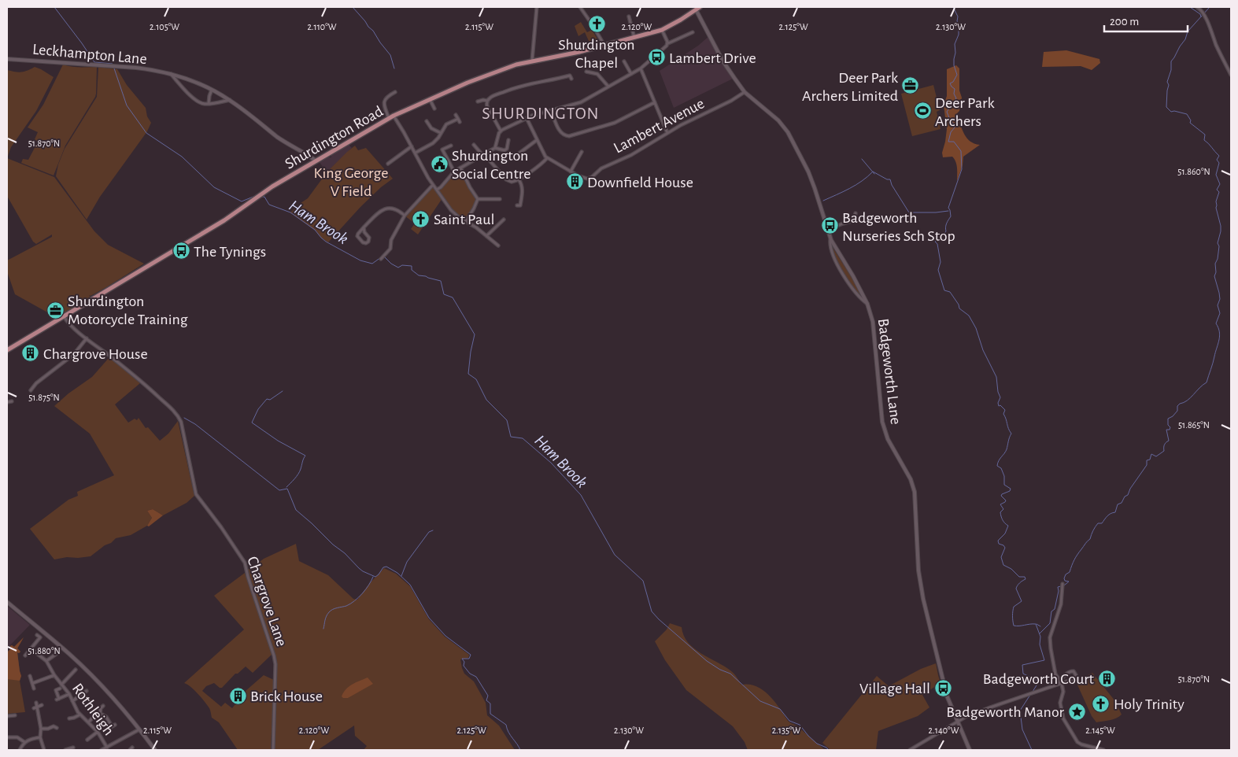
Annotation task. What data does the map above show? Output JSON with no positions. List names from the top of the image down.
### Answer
{
  "streets": {
    "main road": ["Shurdington Road"],
    "street": [
      "Leckhampton Lane",
      "Lambert Avenue",
      "Badgeworth Lane",
      "Chargrove Lane",
      "Rothleigh"
    ]
  },
  "crossings": [
    ["Leckhampton Lane", "Shurdington Road"],
    ["Lambert Avenue", "Badgeworth Lane"],
    ["Shurdington Road", "Badgeworth Lane"],
    ["Shurdington Road", "Chargrove Lane"]
  ],
  "districts": ["SHURDINGTON"],
  "water": ["Ham Brook"],
  "parks": ["King George V Field"],
  "places": {
    "church": ["Shurdington Chapel", "Saint Paul", "Holy Trinity"],
    "bus stop": [
      "Lambert Drive",
      "Badgeworth Nurseries Sch Stop",
      "The Tynings",
      "Village Hall"
    ],
    "office": ["Deer Park Archers Limited", "Shurdington Motorcycle Training"],
    "sports": ["Deer Park Archers"],
    "public building": ["Shurdington Social Centre"],
    "building": [
      "Downfield House",
      "Chargrove House",
      "Badgeworth Court",
      "Brick House"
    ],
    "place": ["Badgeworth Manor"]
  },
  "scale_bar": "200 m",
  "coordinates": [
    "2.105°W",
    "2.110°W",
    "2.115°W",
    "2.120°W",
    "2.125°W",
    "2.130°W",
    "51.870°N",
    "51.860°N",
    "51.875°N",
    "51.865°N",
    "51.880°N",
    "2.135°W",
    "2.140°W",
    "2.145°W"
  ]
}
